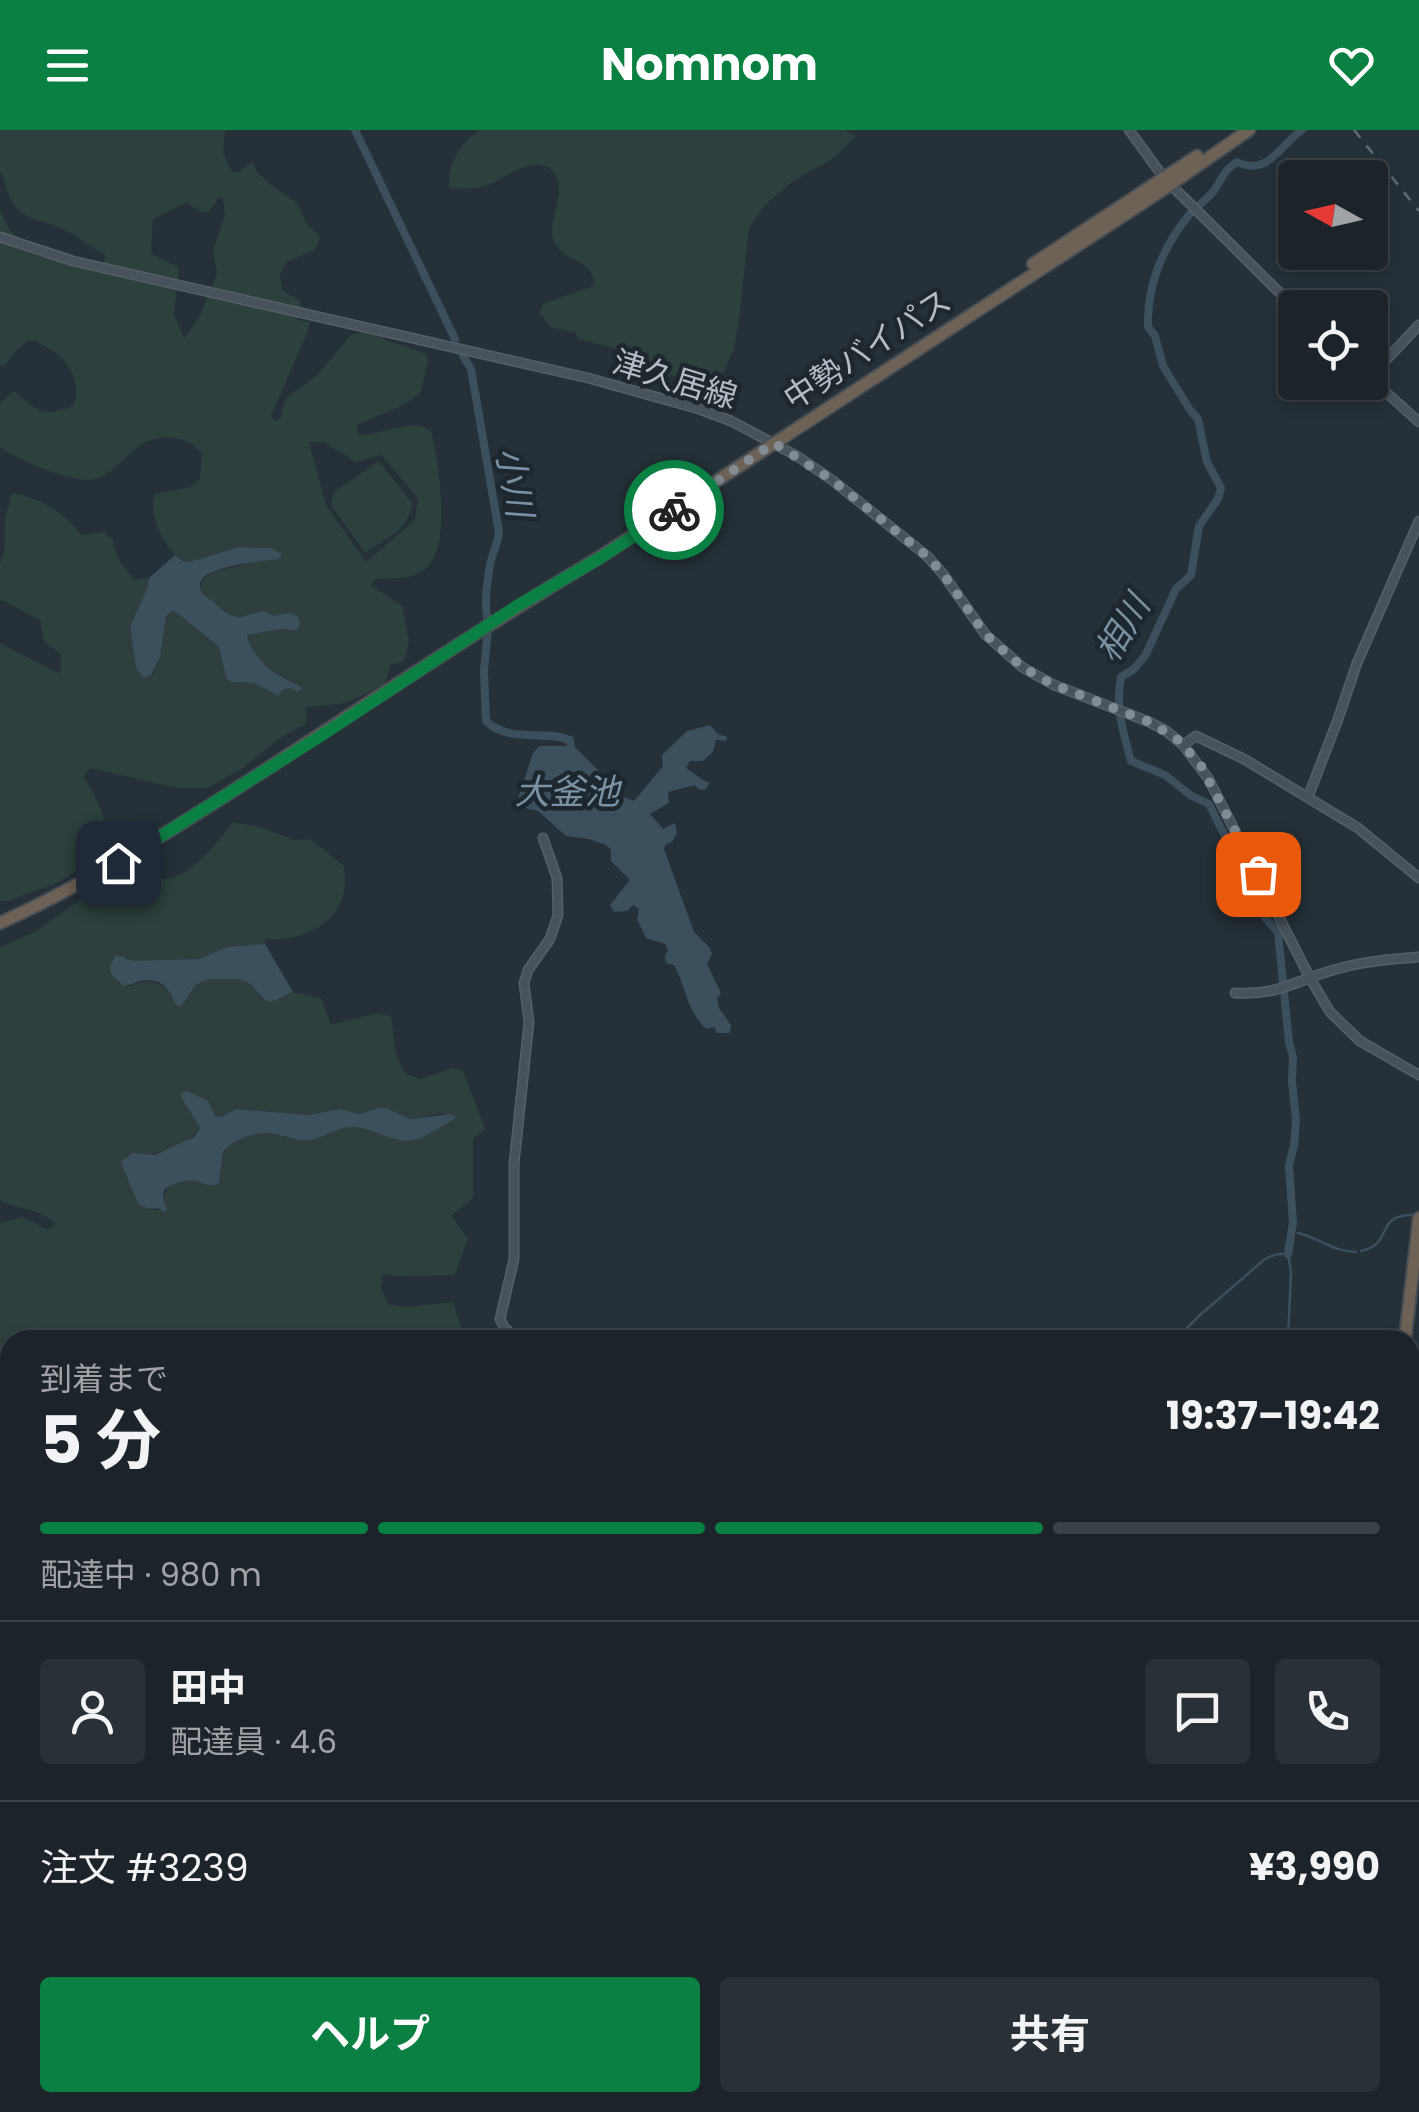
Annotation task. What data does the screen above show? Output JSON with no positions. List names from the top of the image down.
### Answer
{
  "streets": {
    "highway": ["中勢バイパス"],
    "main road": ["津久居線"]
  },
  "crossings": [
    ["中勢バイパス", "津久居線"]
  ],
  "water": ["小川", "相川", "大釜池"],
  "north": "left",
  "page": {
    "header": "Nomnom",
    "heading": ["5 分", "到着まで", "19:37–19:42"],
    "panel": [
      "田中",
      "配達員 · 4.6",
      "注文 #3239",
      "¥3,990"
    ],
    "bar": "配達中 · 980 m",
    "buttons": ["ヘルプ", "共有"]
  }
}
